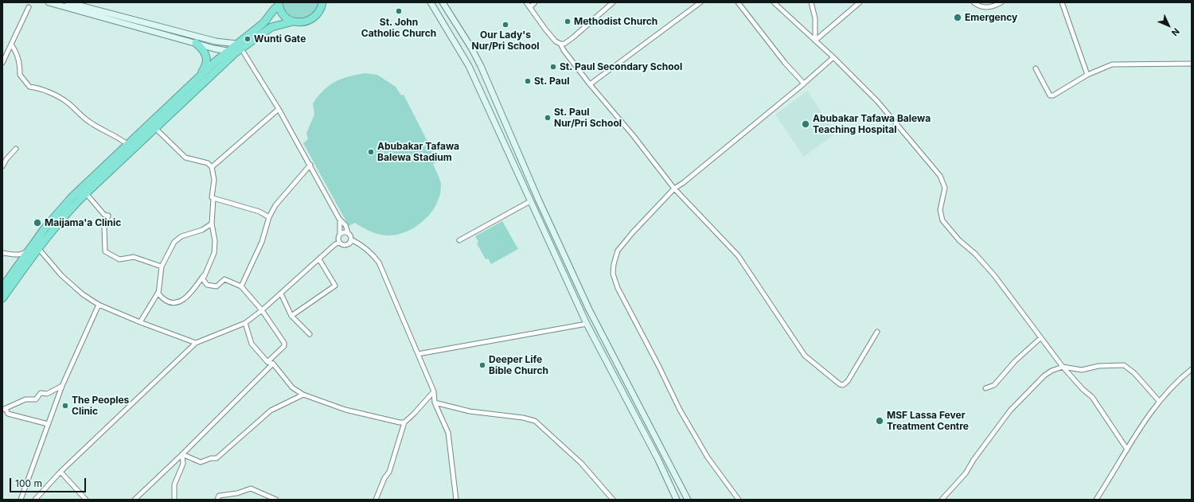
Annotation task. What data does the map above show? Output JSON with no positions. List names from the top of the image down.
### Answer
{
  "places": [
    "St. John Catholic Church",
    "Emergency",
    "Methodist Church",
    "Our Lady's Nur/Pri School",
    "Wunti Gate",
    "St. Paul Secondary School",
    "St. Paul",
    "St. Paul Nur/Pri School",
    "Abubakar Tafawa Balewa Teaching Hospital",
    "Abubakar Tafawa Balewa Stadium",
    "Maijama'a Clinic",
    "Deeper Life Bible Church",
    "The Peoples Clinic",
    "MSF Lassa Fever Treatment Centre"
  ],
  "scale_bar": "100 m",
  "north": "bottom right"
}
